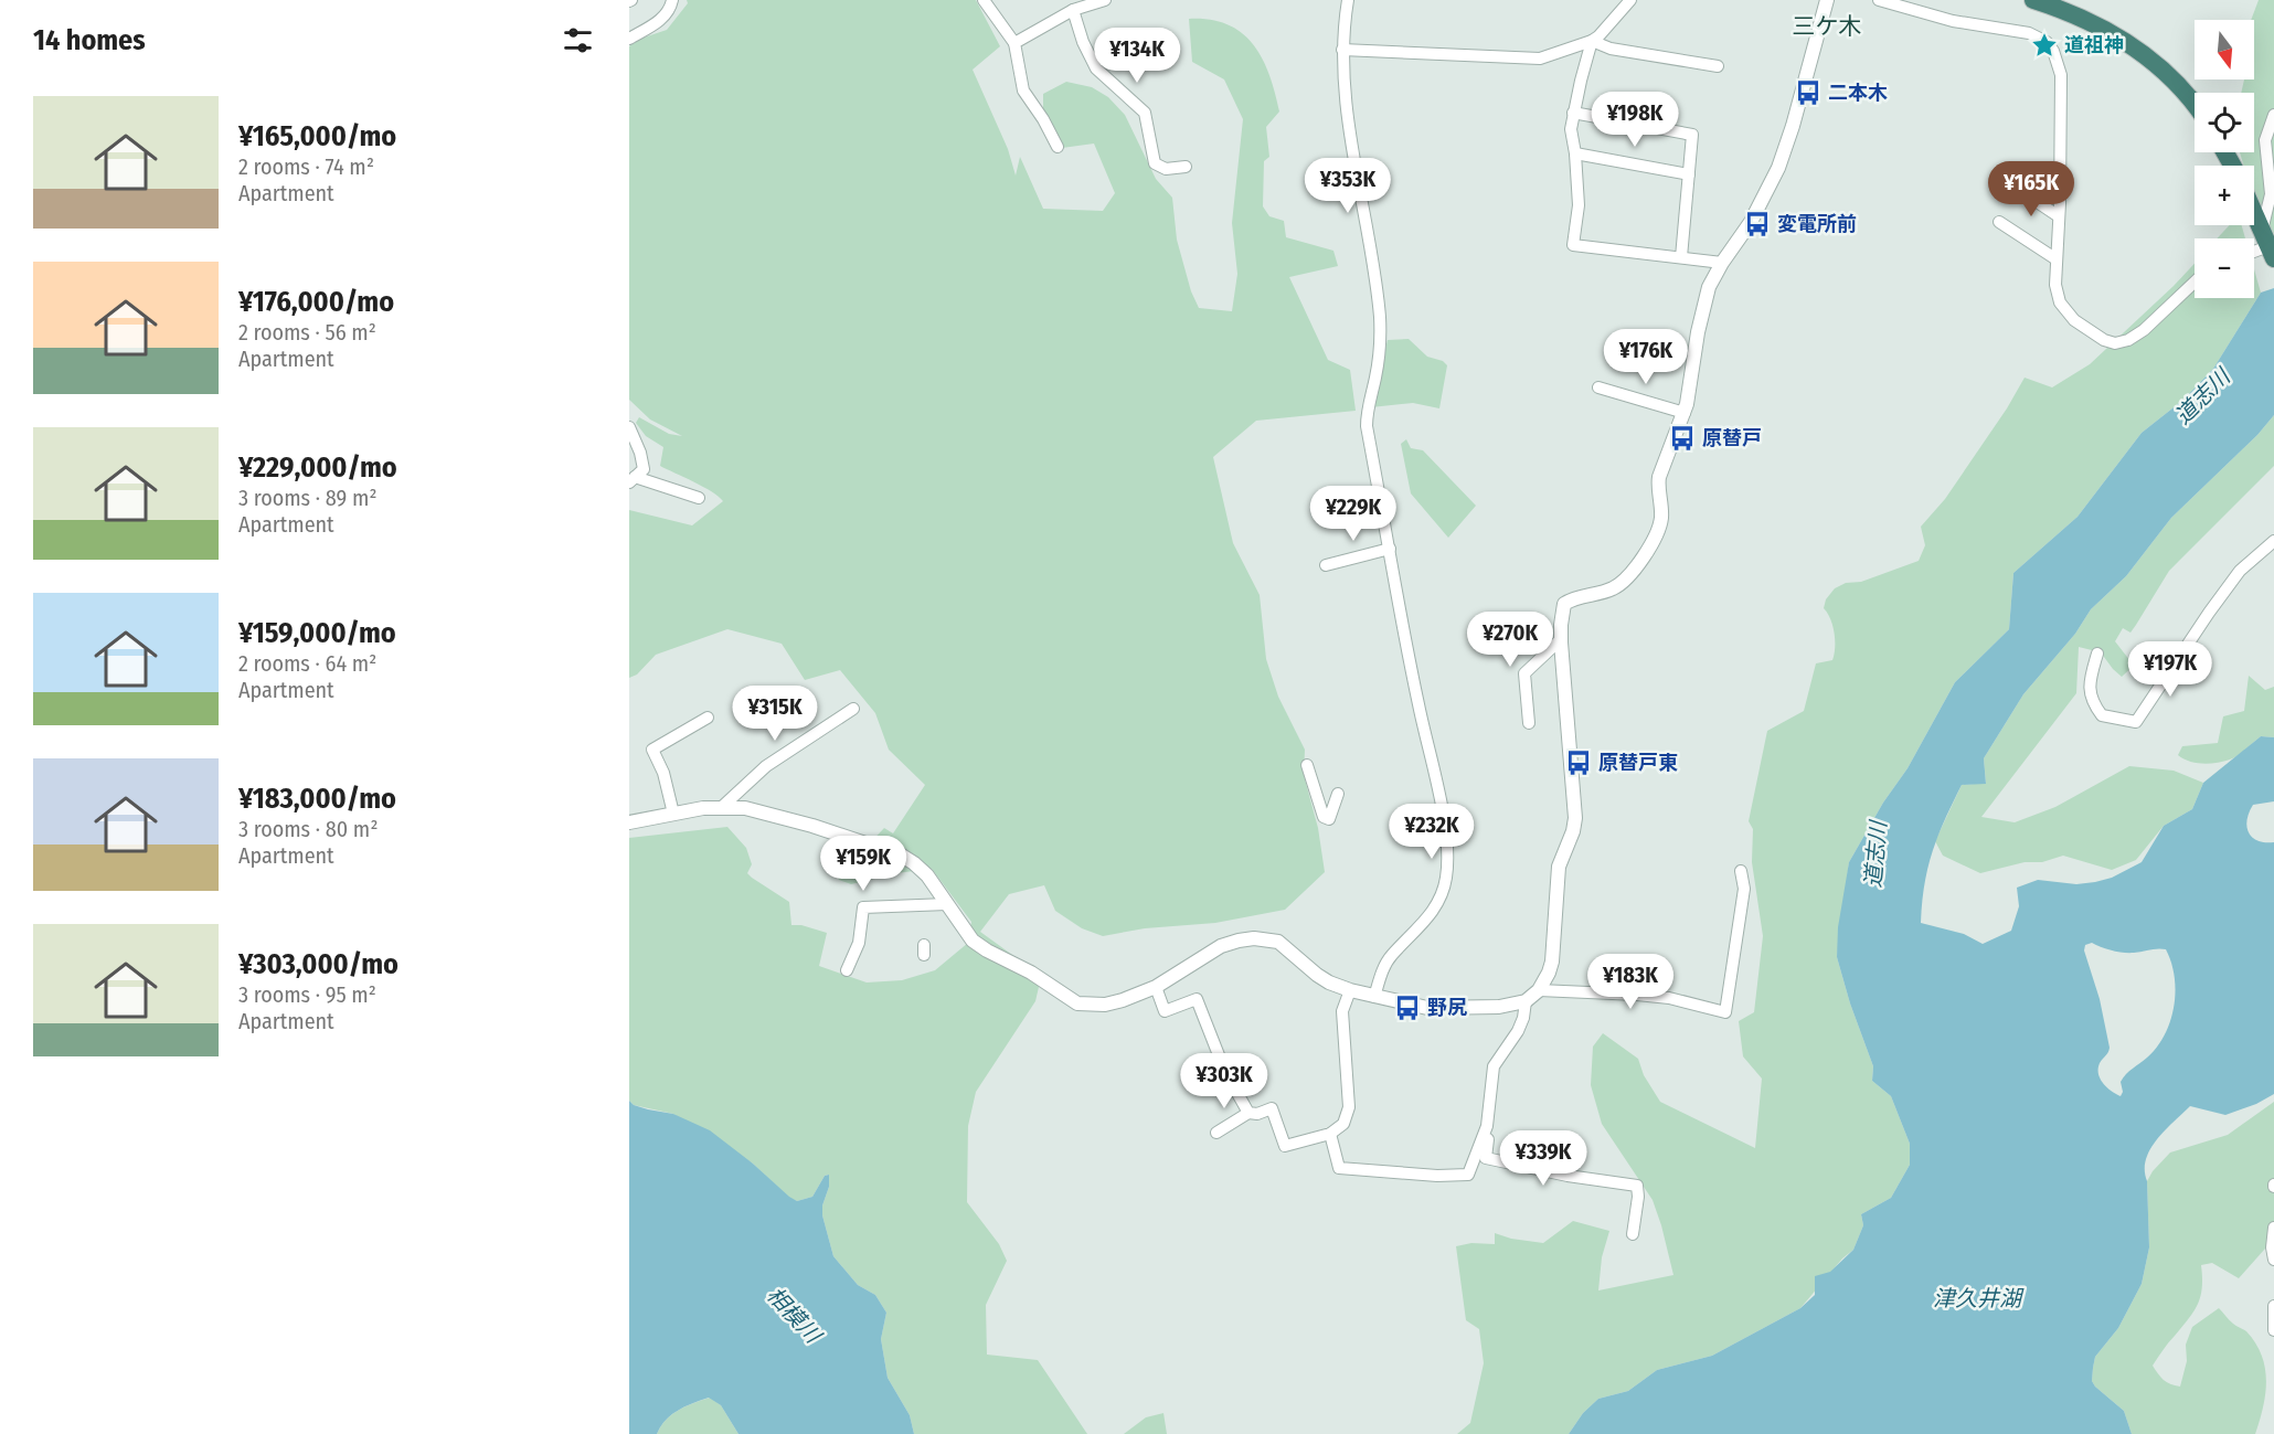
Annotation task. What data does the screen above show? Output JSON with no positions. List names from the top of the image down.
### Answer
{
  "districts": ["三ケ木"],
  "water": ["道志川", "津久井湖", "相模川"],
  "places": {
    "place": ["道祖神"],
    "bus stop": [
      "二本木",
      "変電所前",
      "原替戸",
      "原替戸東",
      "野尻"
    ]
  },
  "north": "bottom",
  "page": {
    "heading": "14 homes",
    "map_buttons": ["+", "−"],
    "price": [
      "¥134K",
      "¥198K",
      "¥353K",
      "¥165K",
      "¥176K",
      "¥229K",
      "¥270K",
      "¥197K",
      "¥315K",
      "¥232K",
      "¥159K",
      "¥183K",
      "¥303K",
      "¥339K"
    ],
    "list": [
      {
        "name": "¥165,000/mo",
        "note": "2 rooms · 74 m² · Apartment"
      },
      {
        "name": "¥176,000/mo",
        "note": "2 rooms · 56 m² · Apartment"
      },
      {
        "name": "¥229,000/mo",
        "note": "3 rooms · 89 m² · Apartment"
      },
      {
        "name": "¥159,000/mo",
        "note": "2 rooms · 64 m² · Apartment"
      },
      {
        "name": "¥183,000/mo",
        "note": "3 rooms · 80 m² · Apartment"
      },
      {
        "name": "¥303,000/mo",
        "note": "3 rooms · 95 m² · Apartment"
      }
    ]
  }
}
